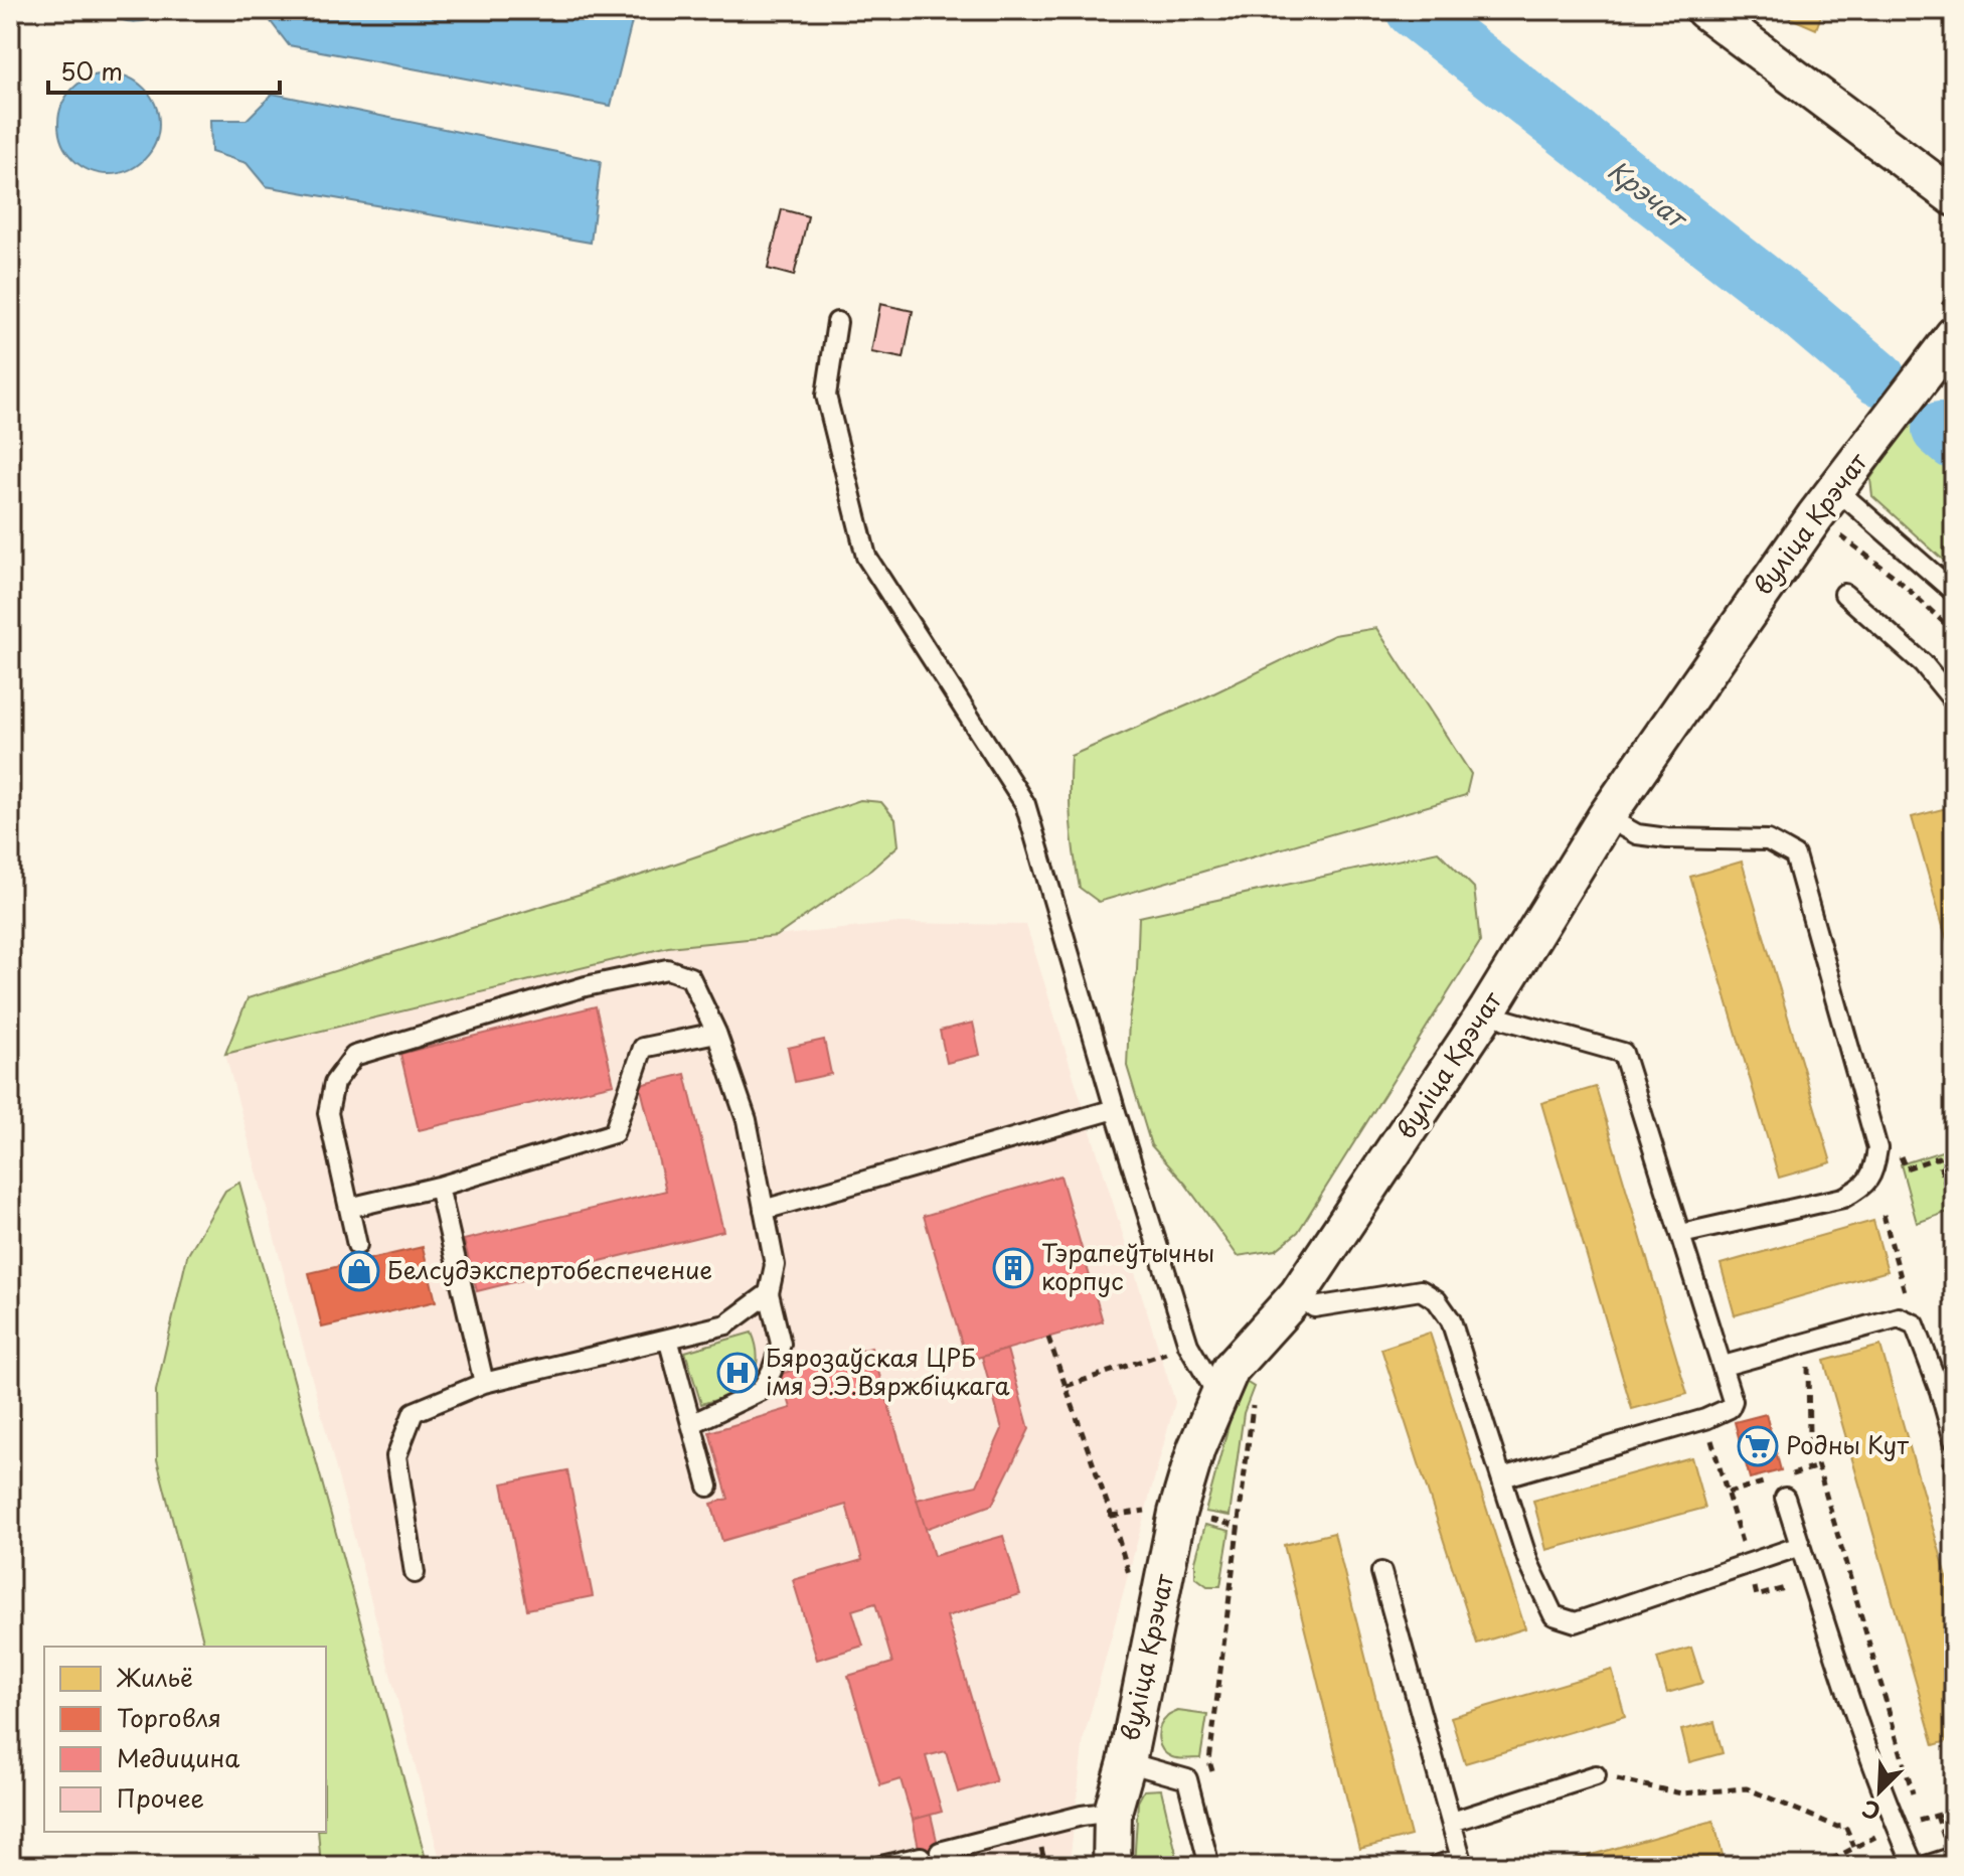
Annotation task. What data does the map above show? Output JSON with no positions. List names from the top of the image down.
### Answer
{
  "streets": {
    "street": ["вуліца Крэчат"]
  },
  "water": ["Крэчат"],
  "places": {
    "building": ["Тэрапеўтычны корпус"],
    "shop": ["Белсудэкспертобеспечение"],
    "hospital": ["Бярозаўская ЦРБ імя Э.Э.Вяржбіцкага"],
    "supermarket": ["Родны Кут"]
  },
  "legend": [
    "Жильё",
    "Торговля",
    "Медицина",
    "Прочее"
  ],
  "scale_bar": "50 m",
  "north": "bottom left"
}
